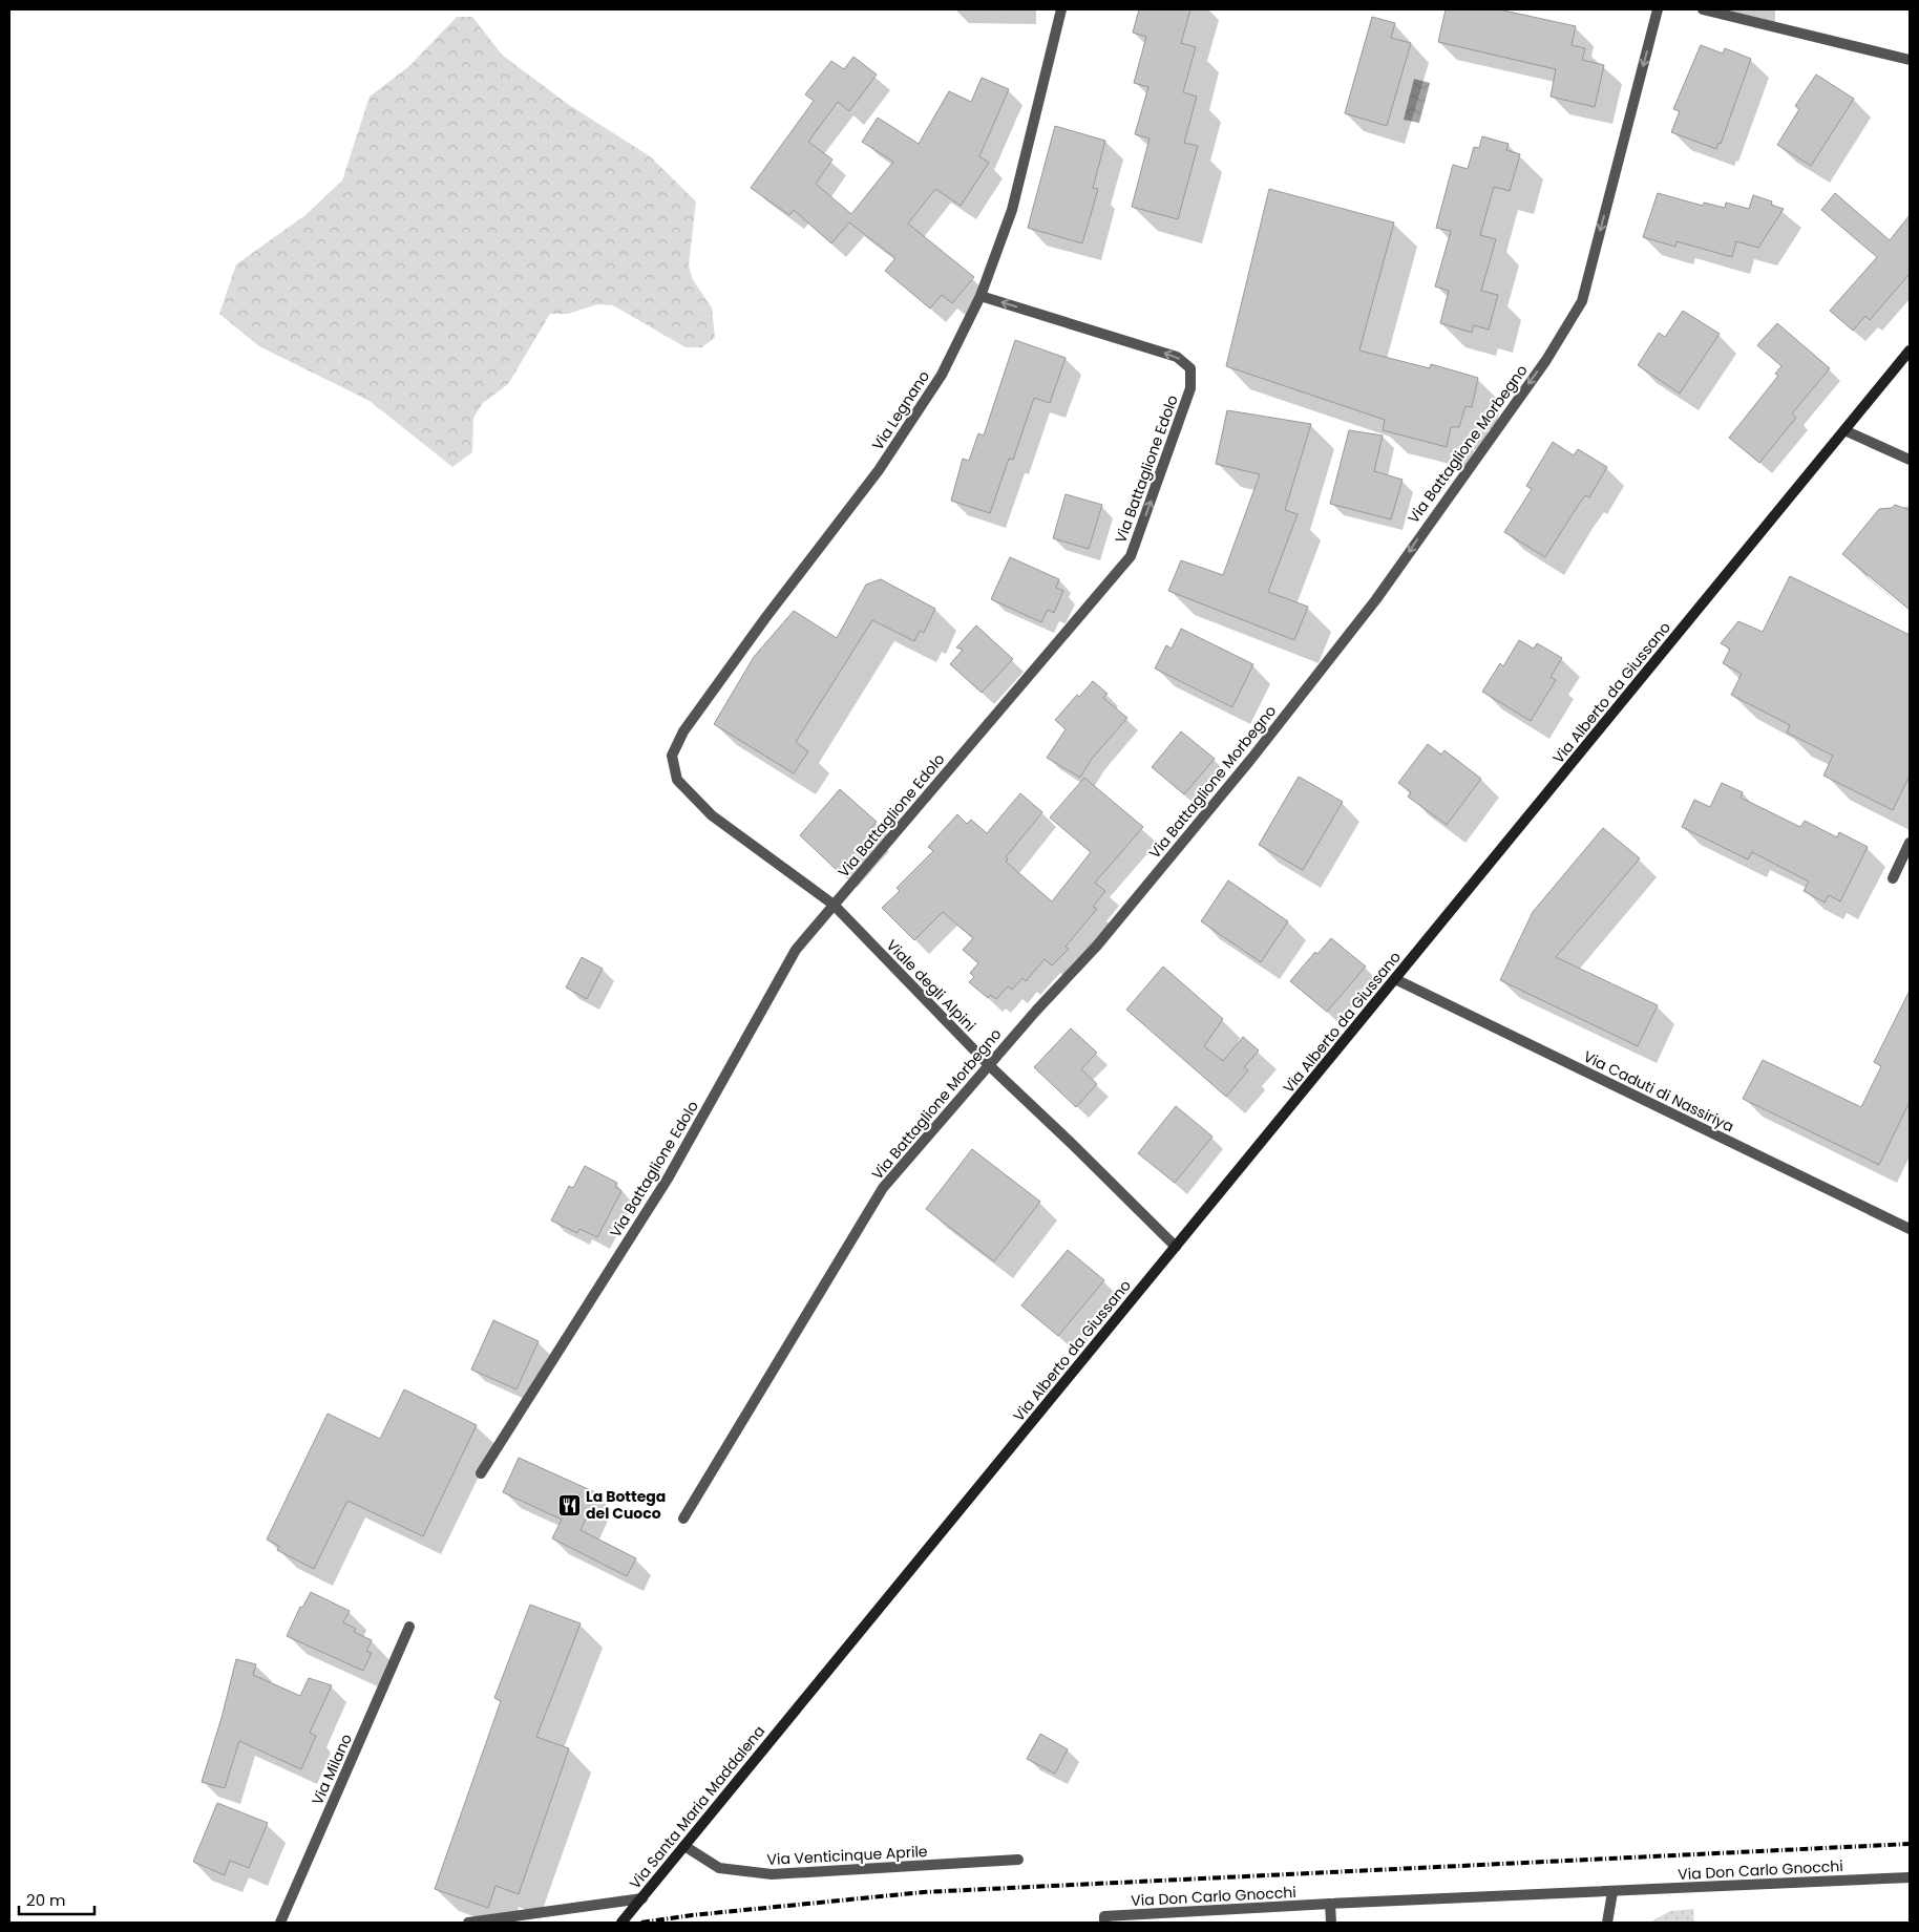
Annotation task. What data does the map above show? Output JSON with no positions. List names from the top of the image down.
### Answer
{
  "streets": {
    "street": [
      "Via Legnano",
      "Via Battaglione Morbegno",
      "Via Battaglione Edolo",
      "Via Alberto da Giussano",
      "Viale degli Alpini",
      "Via Caduti di Nassiriya",
      "Via Milano",
      "Via Santa Maria Maddalena",
      "Via Venticinque Aprile",
      "Via Don Carlo Gnocchi"
    ]
  },
  "crossings": [
    ["Via Legnano", "Via Battaglione Edolo"],
    ["Via Legnano", "Viale degli Alpini"],
    ["Via Battaglione Morbegno", "Viale degli Alpini"],
    ["Via Battaglione Edolo", "Viale degli Alpini"],
    ["Via Alberto da Giussano", "Viale degli Alpini"],
    ["Via Alberto da Giussano", "Via Caduti di Nassiriya"],
    ["Via Alberto da Giussano", "Via Santa Maria Maddalena"],
    ["Via Santa Maria Maddalena", "Via Venticinque Aprile"]
  ],
  "one_way": ["Via Battaglione Morbegno"],
  "places": {
    "restaurant": ["La Bottega del Cuoco"]
  },
  "scale_bar": "20 m"
}
